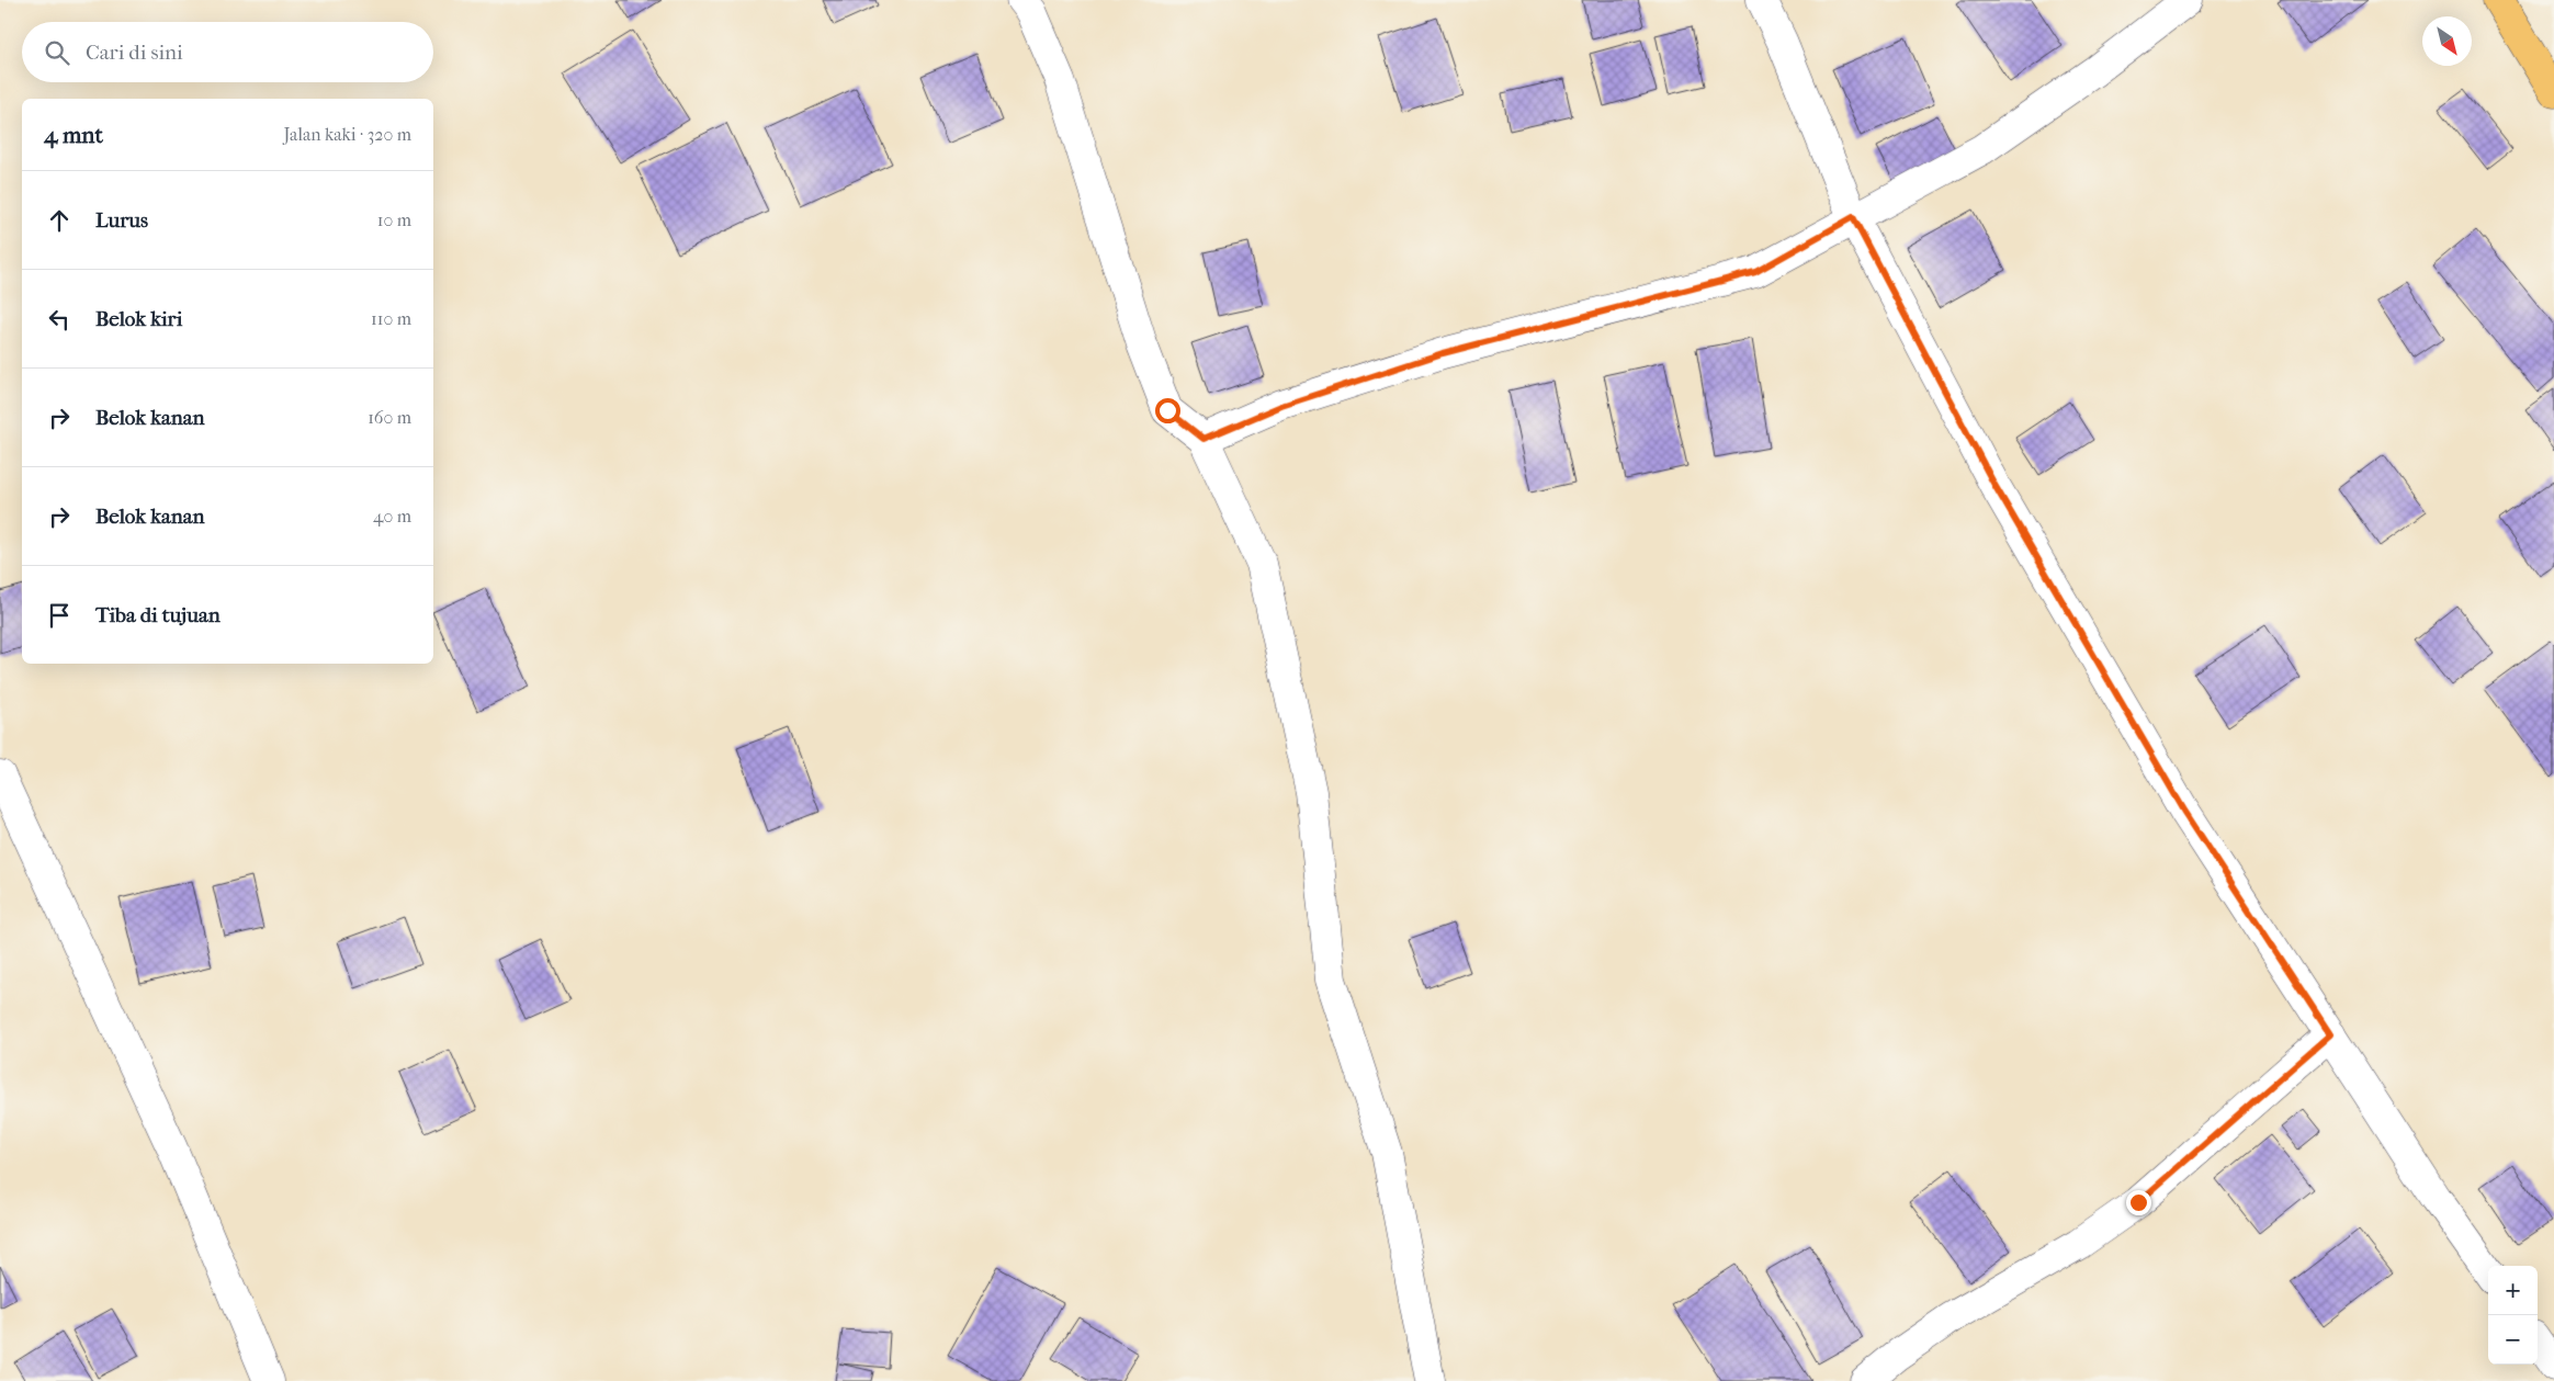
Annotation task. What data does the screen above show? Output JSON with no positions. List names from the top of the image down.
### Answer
{
  "north": "bottom right",
  "page": {
    "search": "Cari di sini",
    "heading": ["4 mnt", "Jalan kaki · 320 m"],
    "list": [
      ["Lurus", "10 m"],
      ["Belok kiri", "110 m"],
      ["Belok kanan", "160 m"],
      ["Belok kanan", "40 m"],
      "Tiba di tujuan"
    ],
    "map_buttons": ["+", "−"]
  }
}
